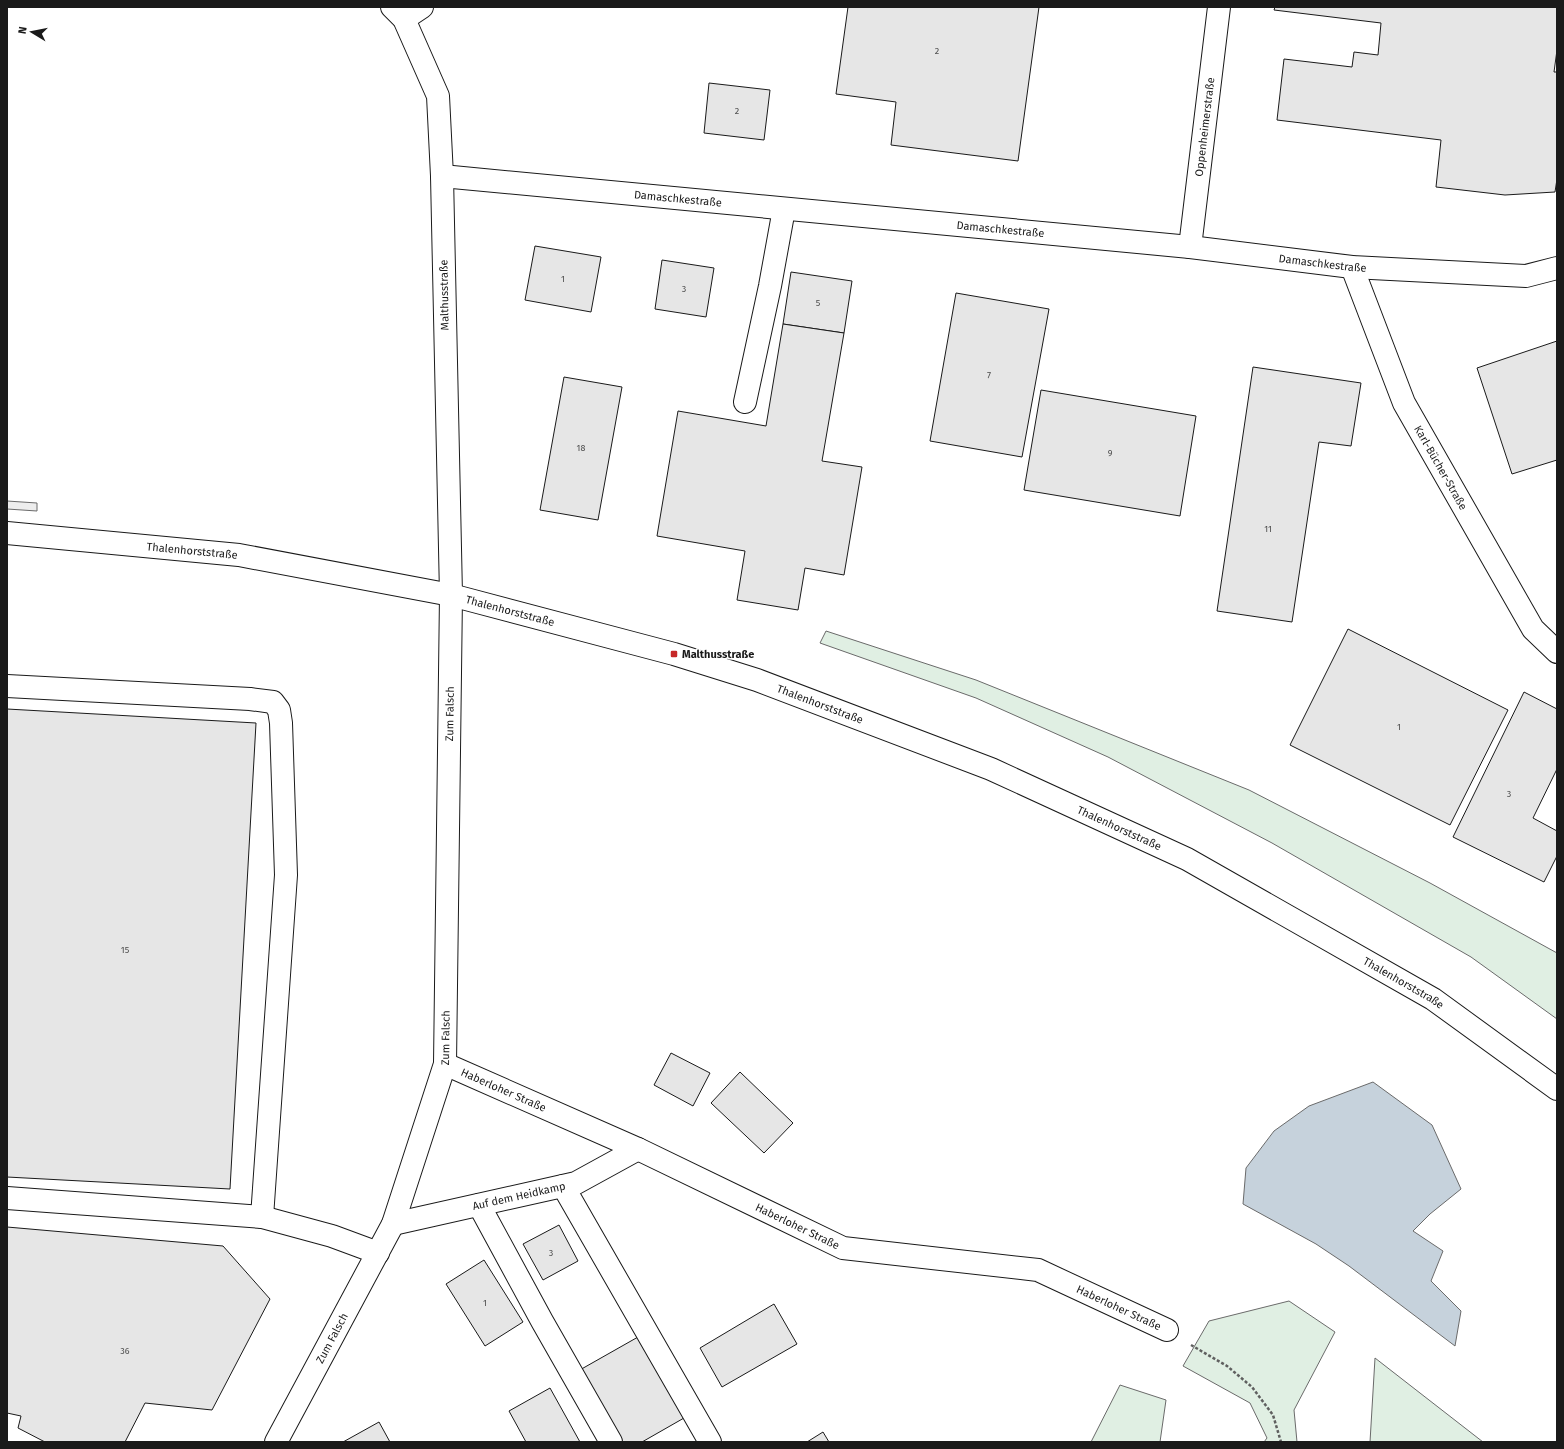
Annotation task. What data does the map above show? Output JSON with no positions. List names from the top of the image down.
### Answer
{
  "streets": {
    "street": [
      "Oppenheimerstraße",
      "Damaschkestraße",
      "Malthusstraße",
      "Karl-Bücher-Straße",
      "Thalenhorststraße",
      "Zum Falsch",
      "Haberloher Straße",
      "Auf dem Heidkamp"
    ]
  },
  "crossings": [
    ["Oppenheimerstraße", "Damaschkestraße"],
    ["Damaschkestraße", "Malthusstraße"],
    ["Damaschkestraße", "Karl-Bücher-Straße"],
    ["Malthusstraße", "Thalenhorststraße"],
    ["Malthusstraße", "Zum Falsch"],
    ["Thalenhorststraße", "Zum Falsch"],
    ["Zum Falsch", "Haberloher Straße"],
    ["Zum Falsch", "Auf dem Heidkamp"],
    ["Haberloher Straße", "Auf dem Heidkamp"]
  ],
  "places": {
    "transit": ["Malthusstraße"]
  },
  "house_numbers": [
    "2",
    "2",
    "1",
    "3",
    "5",
    "7",
    "18",
    "9",
    "11",
    "1",
    "3",
    "15",
    "3",
    "1",
    "36"
  ],
  "north": "left"
}
